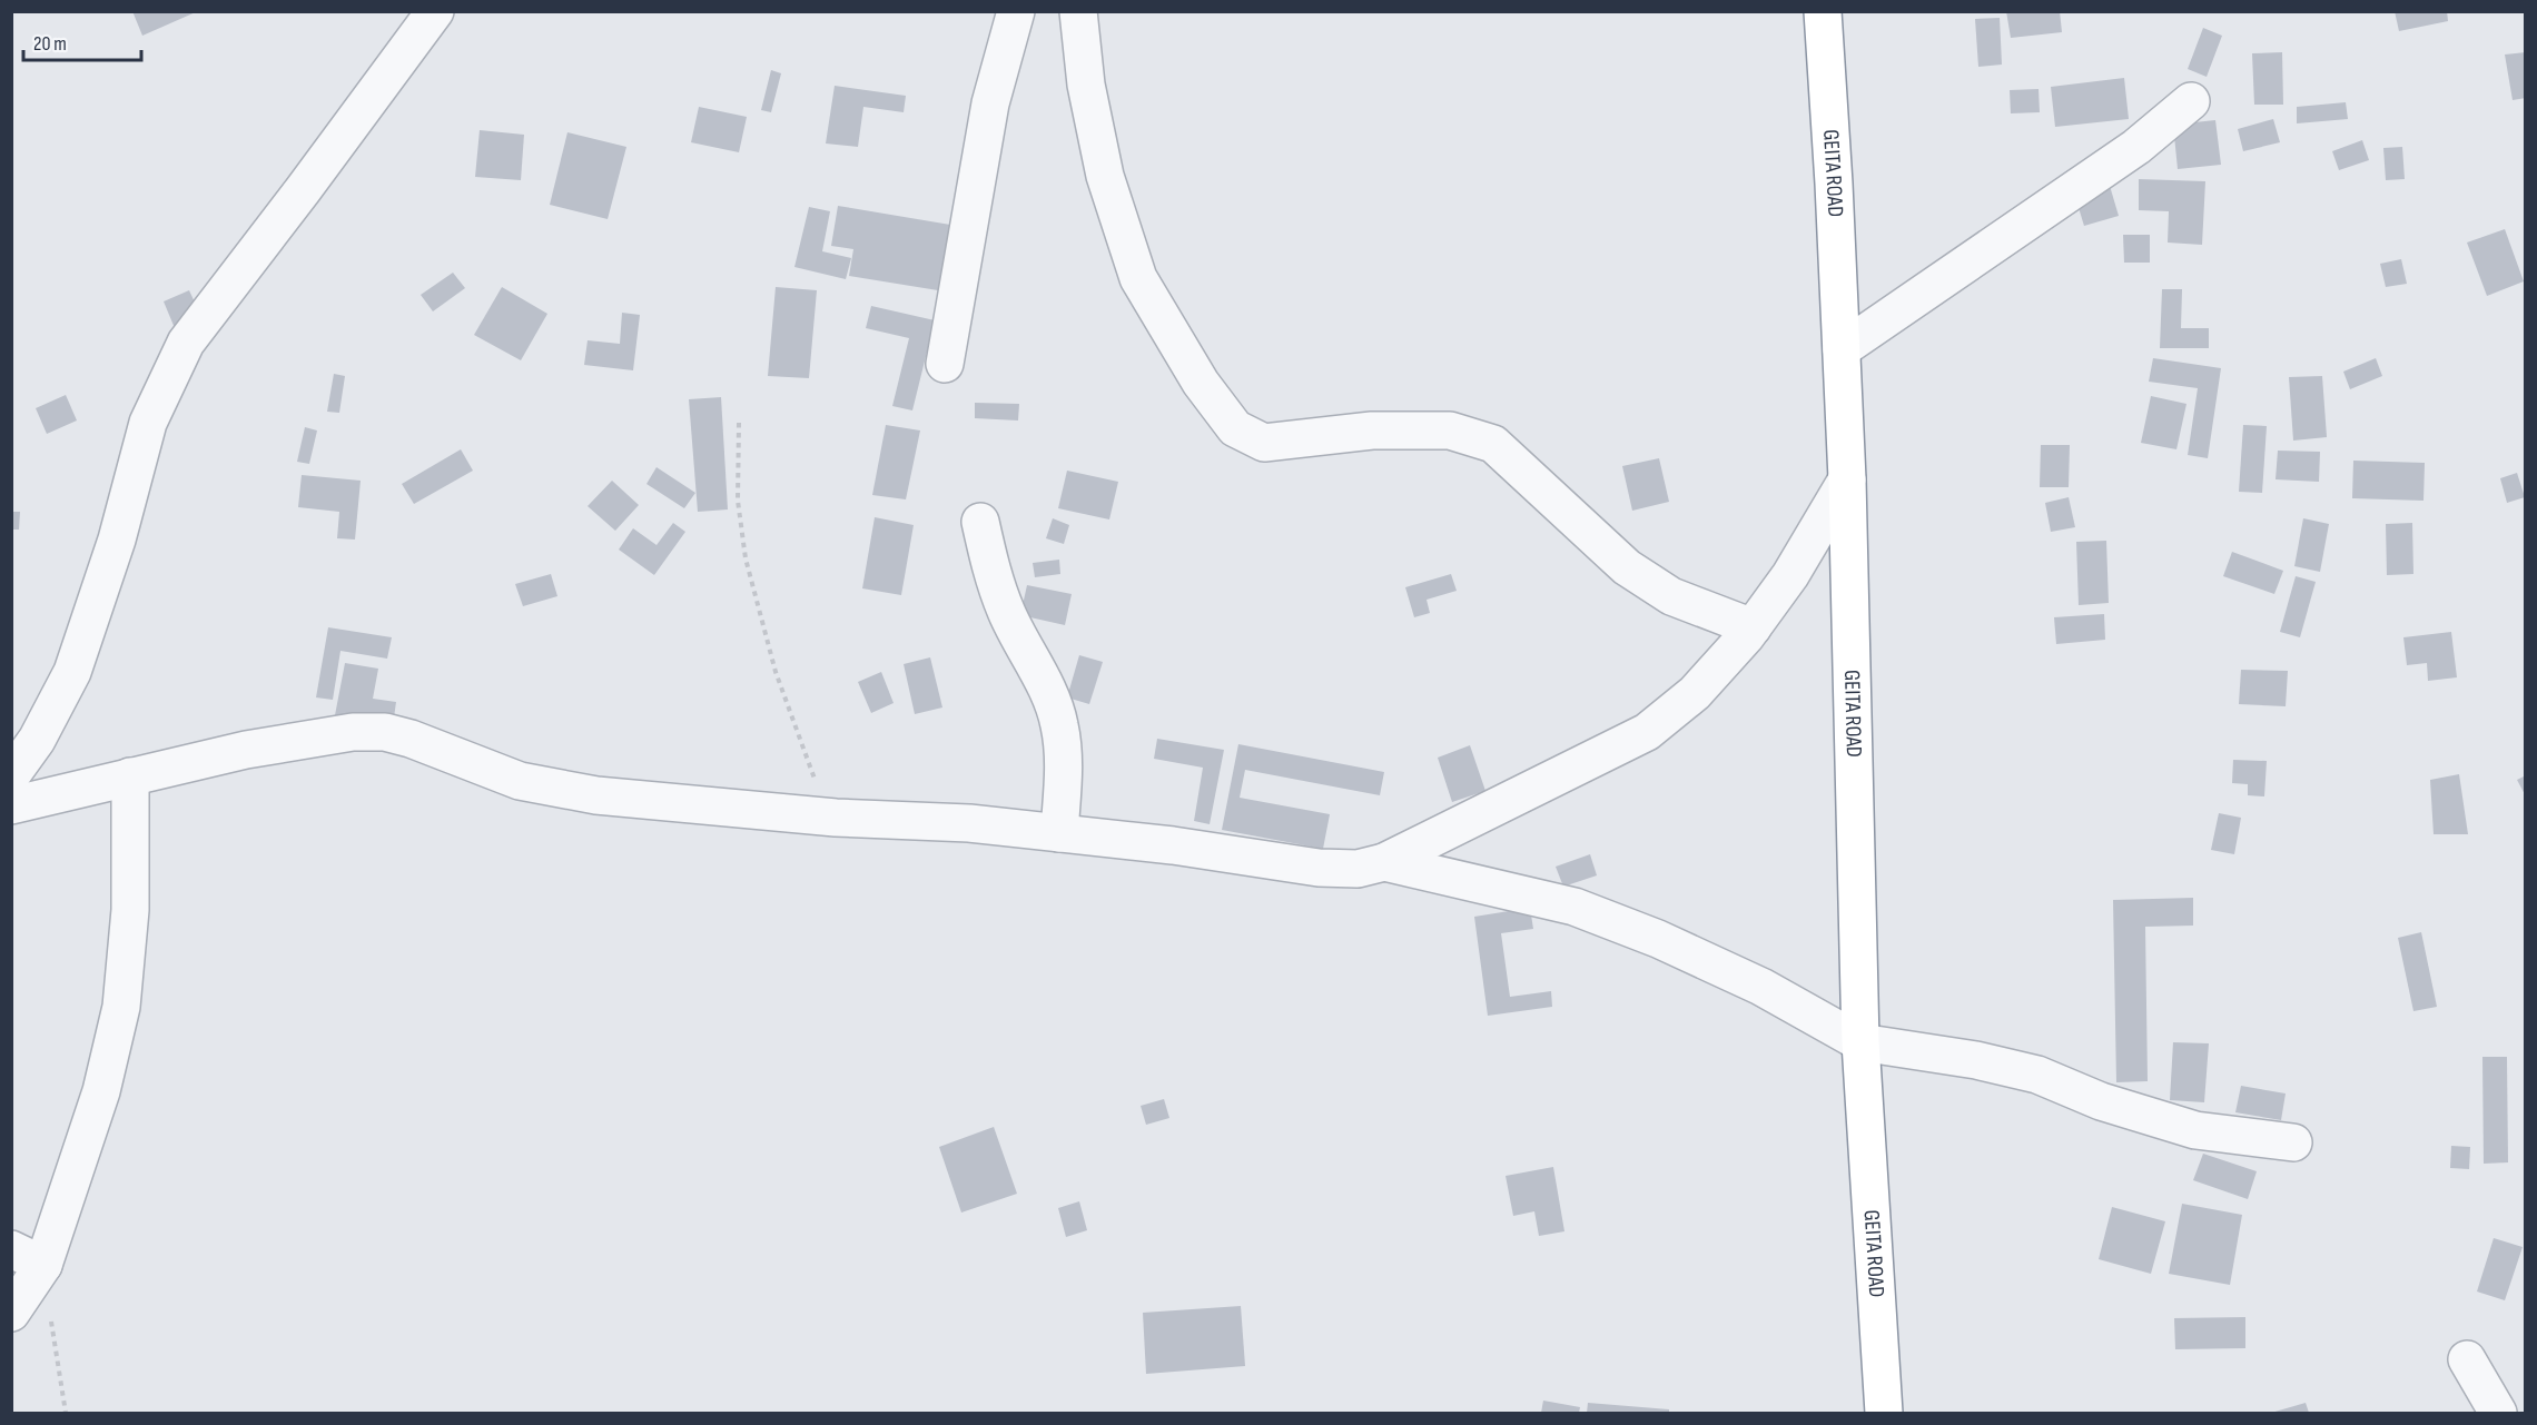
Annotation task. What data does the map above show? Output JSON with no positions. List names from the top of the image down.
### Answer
{
  "streets": {
    "highway": ["GEITA ROAD"]
  },
  "scale_bar": "20 m"
}
